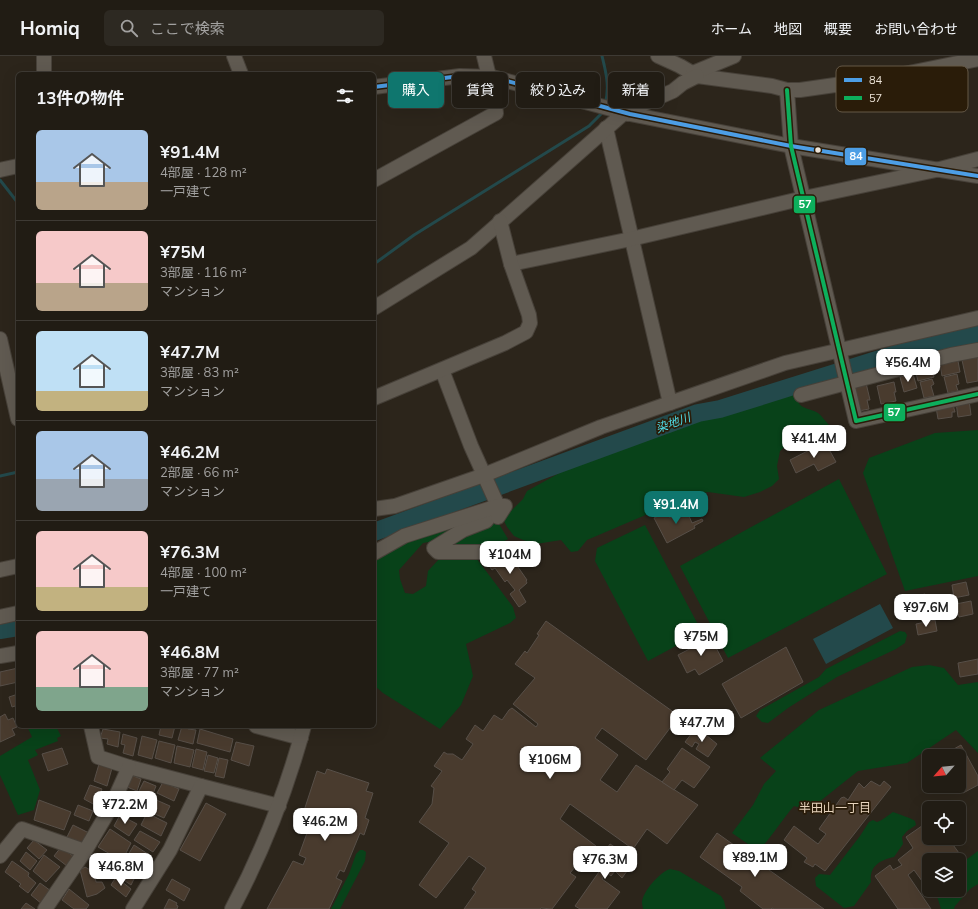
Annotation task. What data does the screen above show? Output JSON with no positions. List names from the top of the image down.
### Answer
{
  "districts": ["半田山一丁目"],
  "water": ["染地川"],
  "lines": ["transit line 84", "transit line 57"],
  "legend": ["84", "57"],
  "north": "bottom left",
  "page": {
    "header": "Homiq",
    "search": "ここで検索",
    "nav": [
      "ホーム",
      "地図",
      "概要",
      "お問い合わせ"
    ],
    "chip": [
      "購入",
      "賃貸",
      "絞り込み",
      "新着"
    ],
    "heading": "13件の物件",
    "list": [
      {
        "name": "¥91.4M",
        "note": "4部屋 · 128 m² · 一戸建て"
      },
      {
        "name": "¥75M",
        "note": "3部屋 · 116 m² · マンション"
      },
      {
        "name": "¥47.7M",
        "note": "3部屋 · 83 m² · マンション"
      },
      {
        "name": "¥46.2M",
        "note": "2部屋 · 66 m² · マンション"
      },
      {
        "name": "¥76.3M",
        "note": "4部屋 · 100 m² · 一戸建て"
      },
      {
        "name": "¥46.8M",
        "note": "3部屋 · 77 m² · マンション"
      }
    ],
    "price": [
      "¥56.4M",
      "¥41.4M",
      "¥91.4M",
      "¥104M",
      "¥97.6M",
      "¥75M",
      "¥47.7M",
      "¥106M",
      "¥72.2M",
      "¥46.2M",
      "¥89.1M",
      "¥76.3M",
      "¥46.8M"
    ]
  }
}
